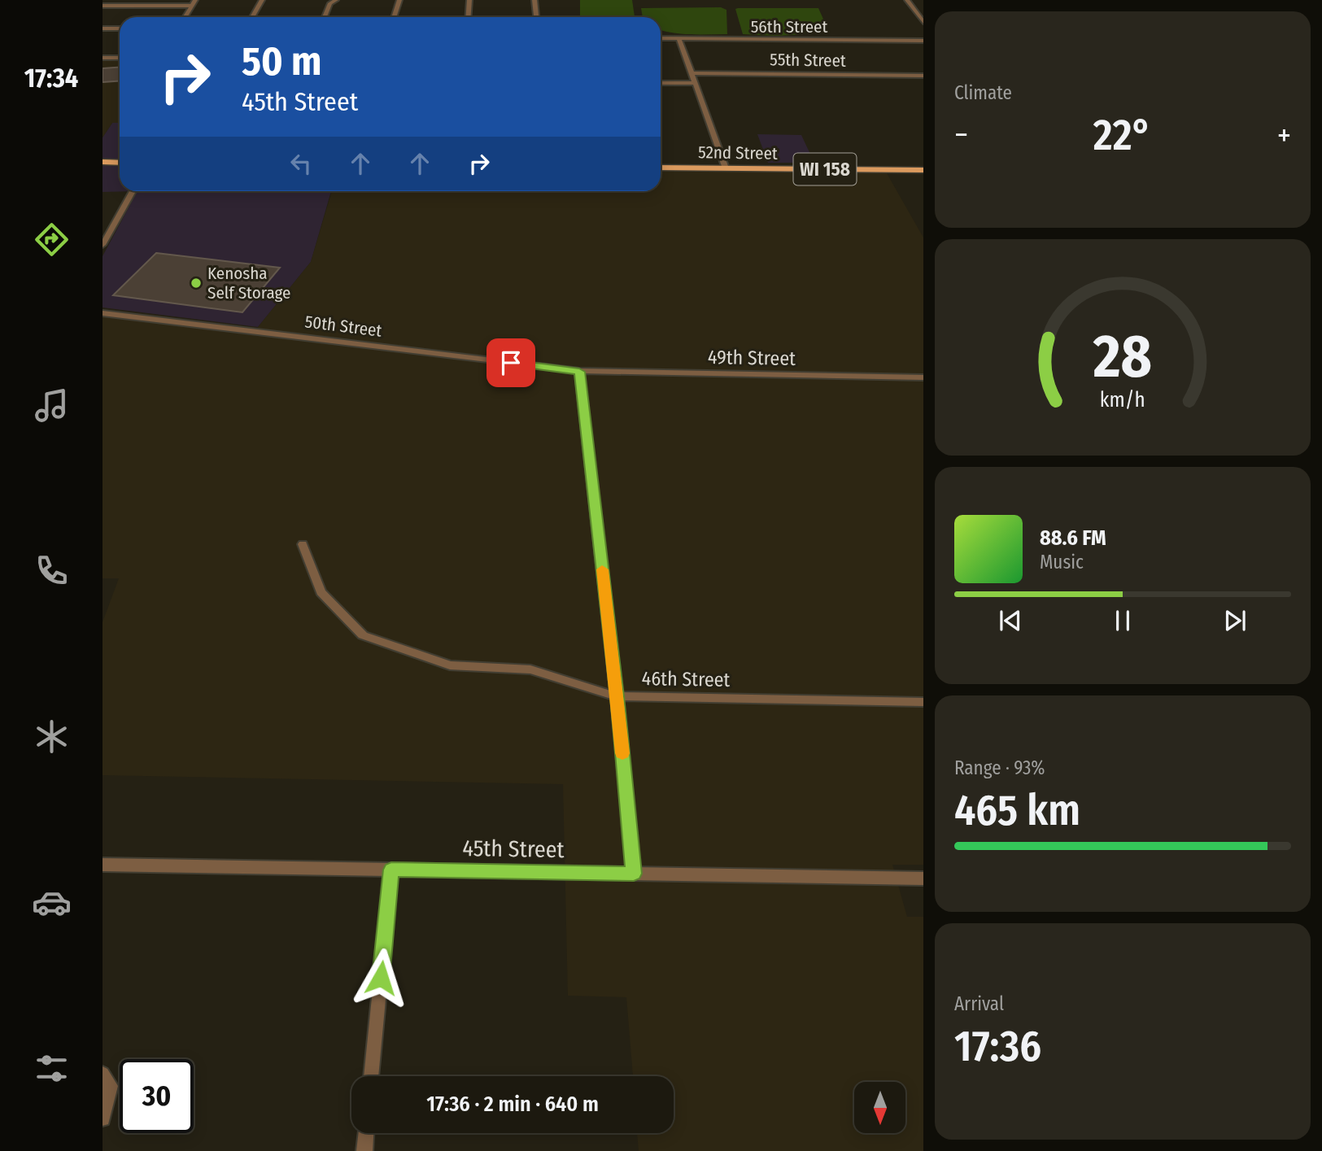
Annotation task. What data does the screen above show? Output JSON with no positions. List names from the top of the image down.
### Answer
{
  "streets": {
    "main road": ["52nd Street", "WI 158"],
    "street": [
      "56th Street",
      "55th Street",
      "50th Street",
      "49th Street",
      "46th Street",
      "45th Street"
    ]
  },
  "crossings": [
    ["50th Street", "49th Street"]
  ],
  "places": ["Kenosha Self Storage"],
  "north": "bottom",
  "page": {
    "tabs": "17:34",
    "tile": [
      "Climate",
      ["Range · 93%", "465 km"],
      ["Arrival", "17:36"]
    ],
    "turn": ["50 m", "45th Street"],
    "heat": ["−", "22°", "+"],
    "song": ["88.6 FM", "Music"],
    "limit": "30",
    "trip": "17:36 · 2 min · 640 m",
    "gauge": ["28", "km/h"]
  }
}
